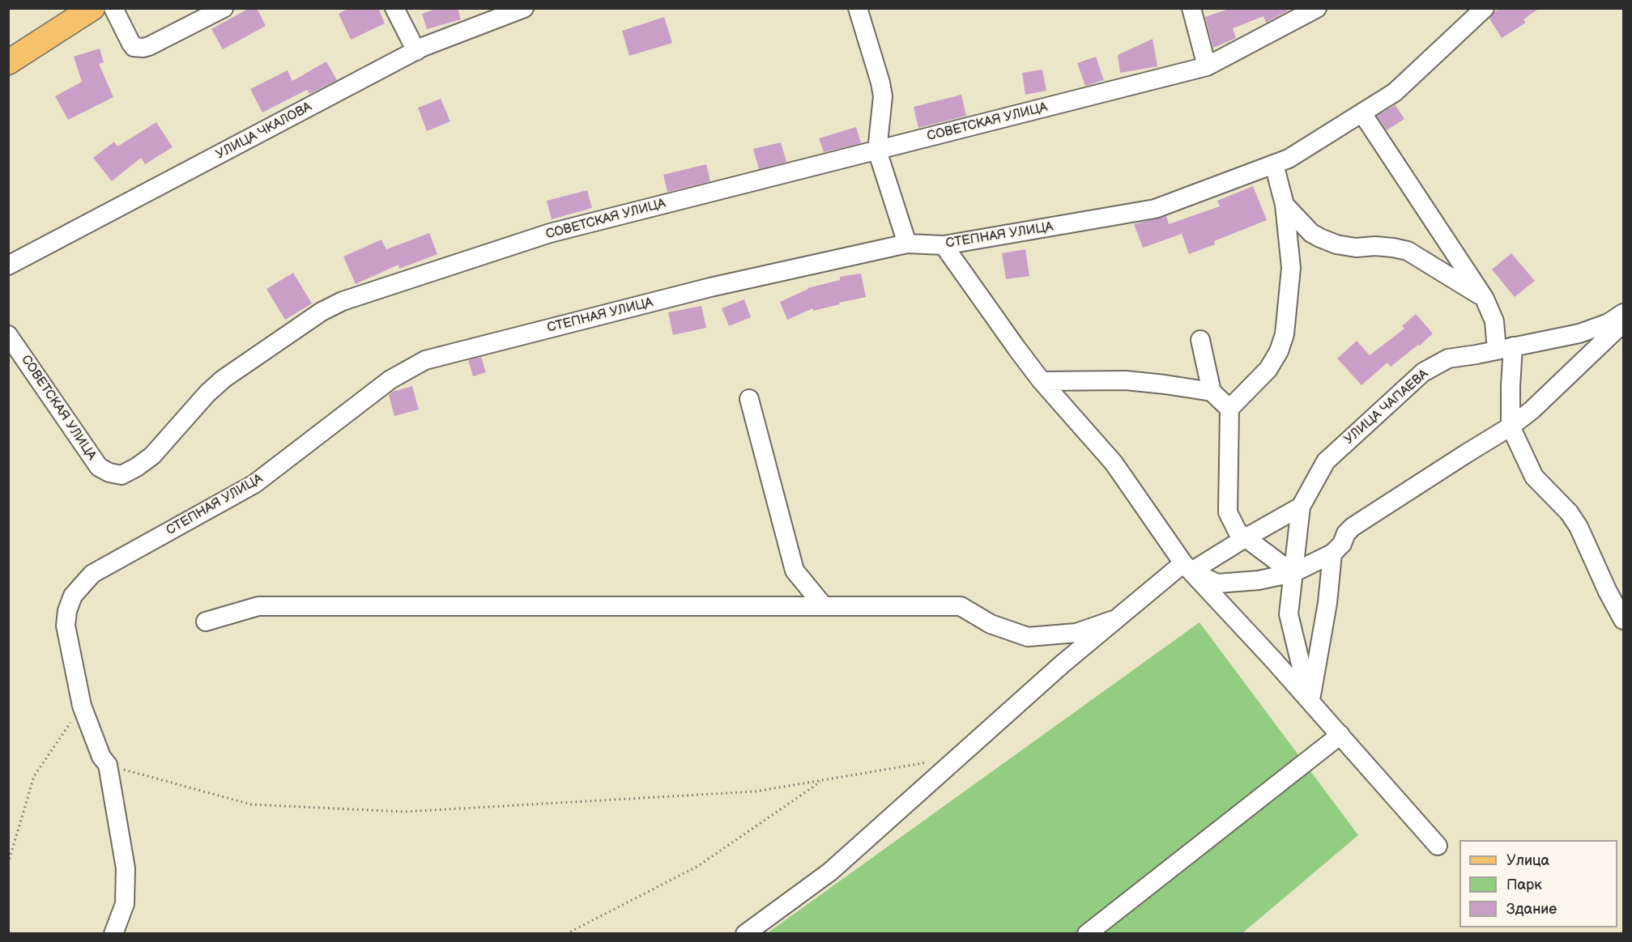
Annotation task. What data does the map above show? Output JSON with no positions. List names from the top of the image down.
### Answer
{
  "streets": {
    "street": [
      "СОВЕТСКАЯ УЛИЦА",
      "УЛИЦА ЧКАЛОВА",
      "СТЕПНАЯ УЛИЦА",
      "УЛИЦА ЧАПАЕВА"
    ]
  },
  "legend": ["Улица", "Парк", "Здание"]
}
